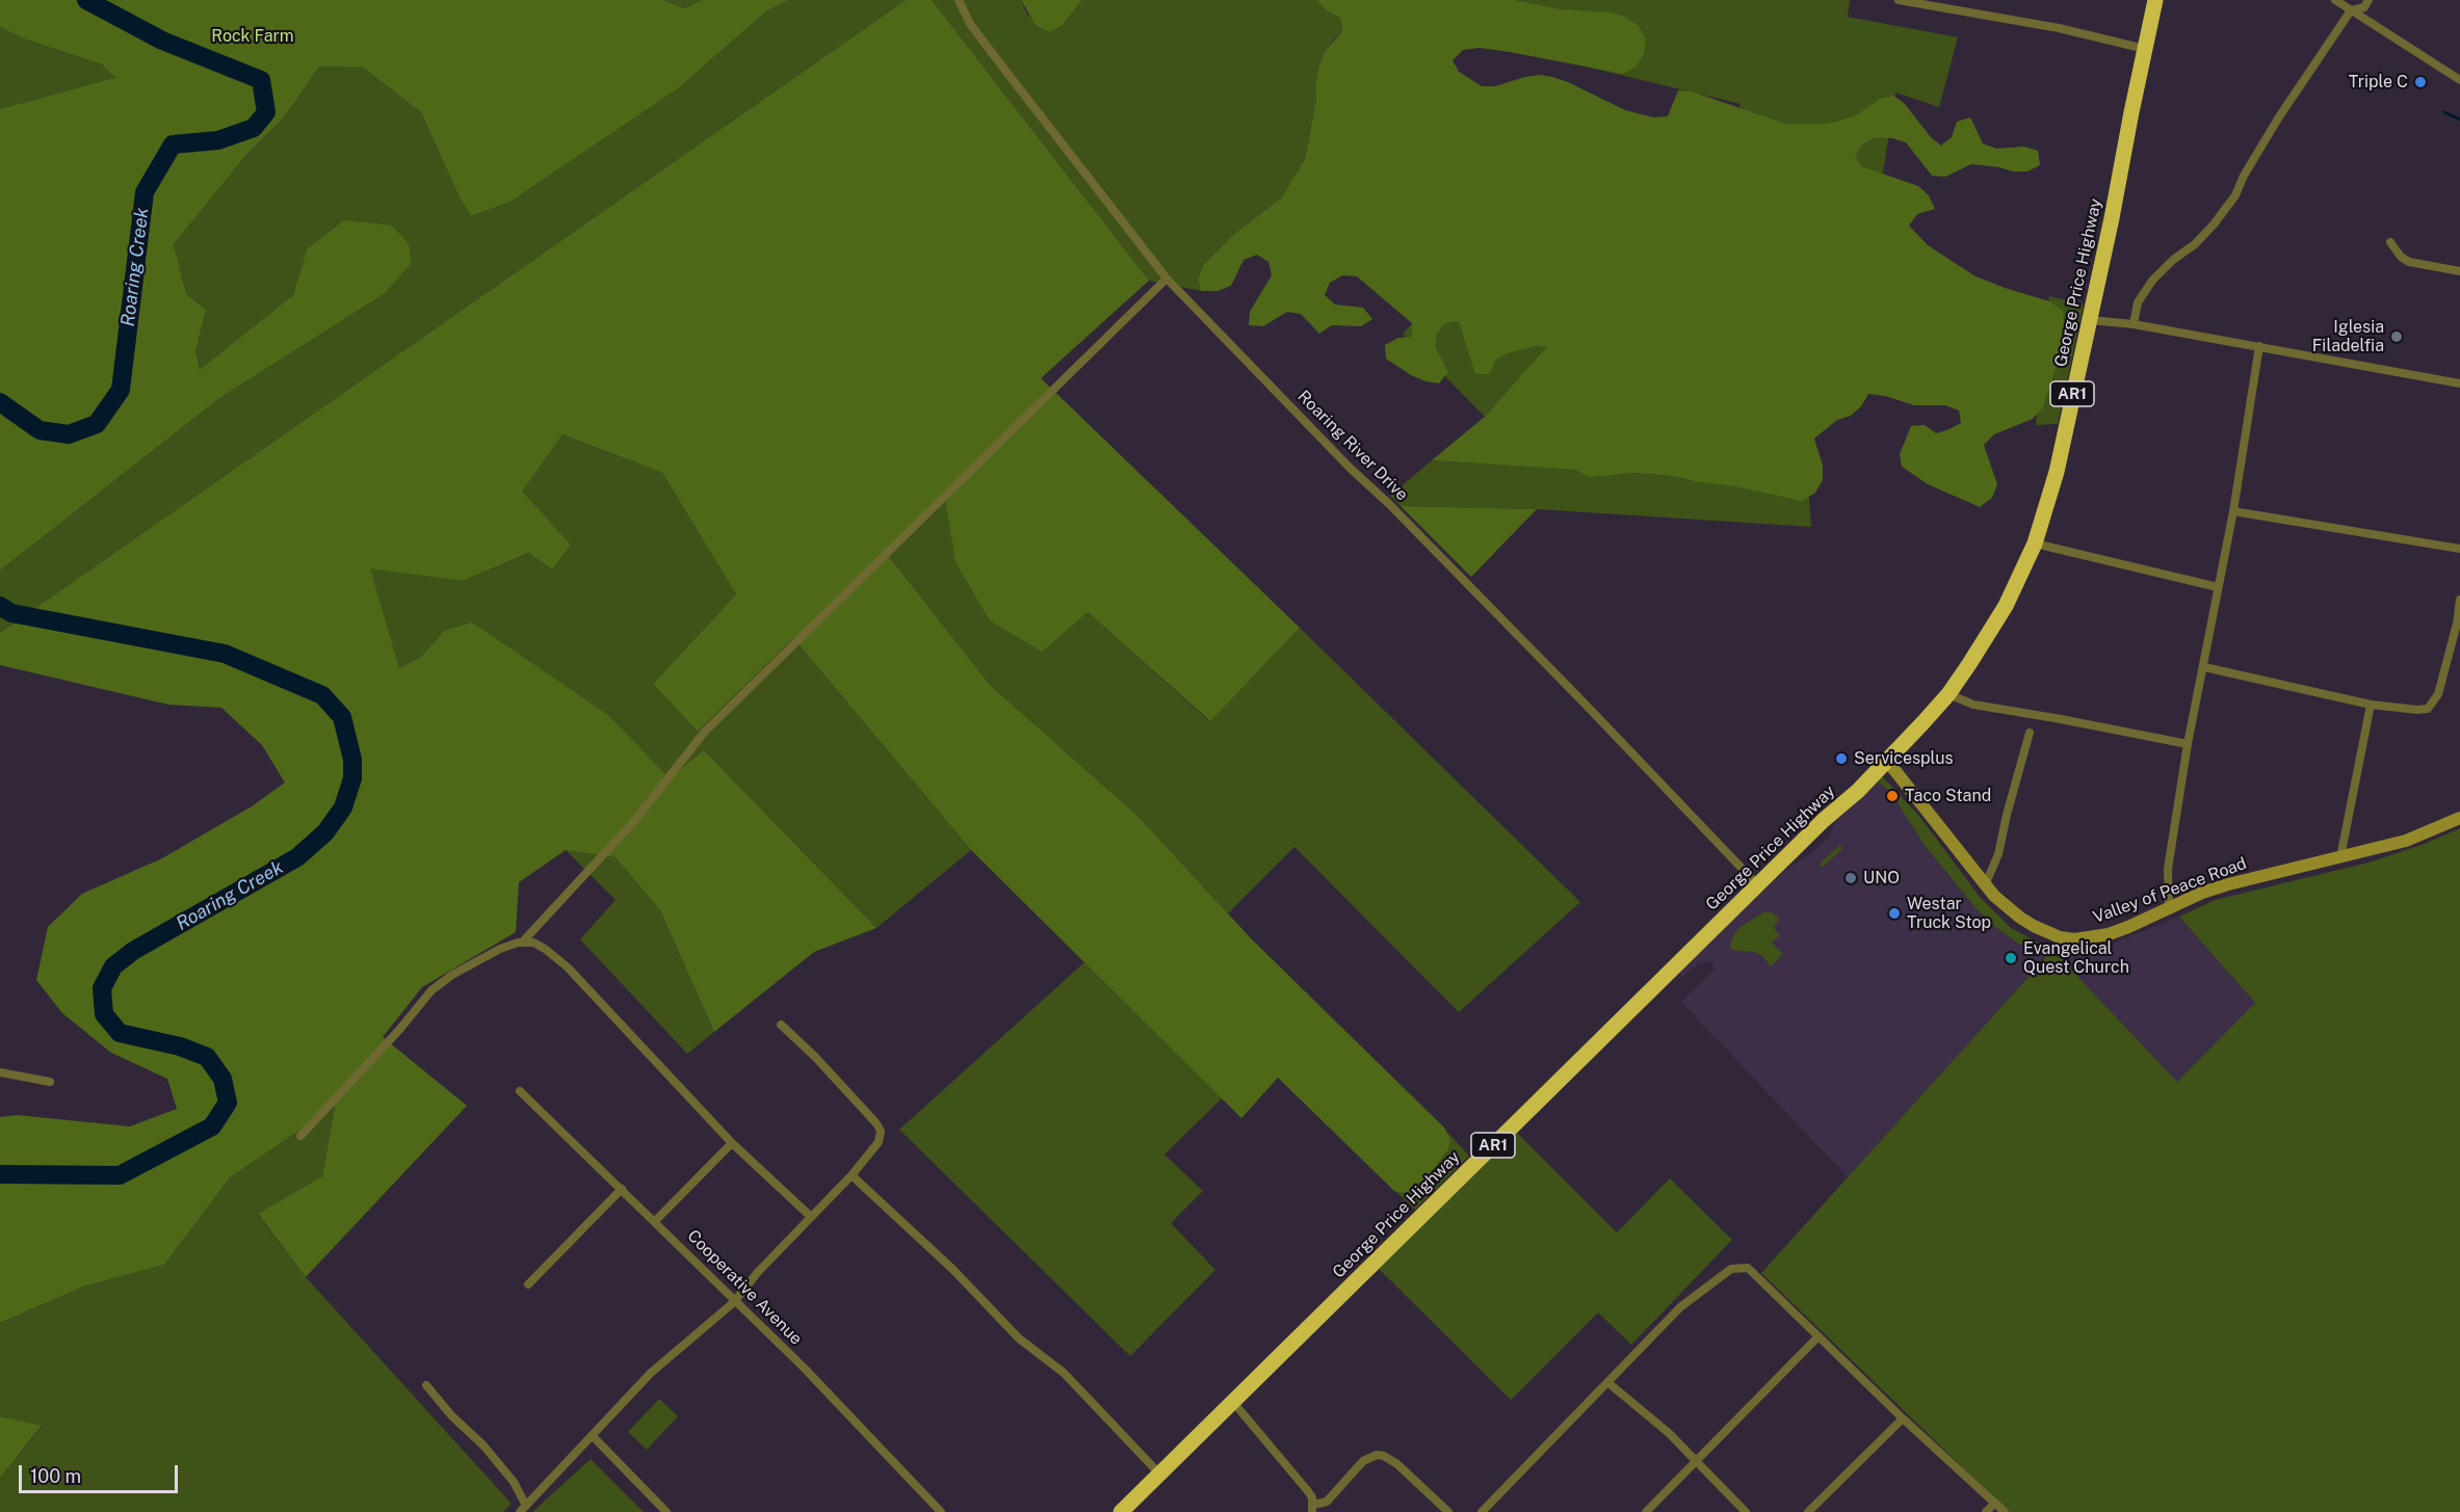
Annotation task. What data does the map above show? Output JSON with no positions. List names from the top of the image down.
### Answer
{
  "streets": {
    "highway": ["George Price Highway", "AR1"],
    "street": ["Roaring River Drive", "Valley of Peace Road", "Cooperative Avenue"]
  },
  "crossings": [
    ["George Price Highway", "Roaring River Drive"],
    ["George Price Highway", "Valley of Peace Road"]
  ],
  "water": ["Roaring Creek"],
  "parks": ["Rock Farm"],
  "places": [
    "Triple C",
    "Iglesia Filadelfia",
    "Servicesplus",
    "Taco Stand",
    "UNO",
    "Westar Truck Stop",
    "Evangelical Quest Church"
  ],
  "scale_bar": "100 m"
}
